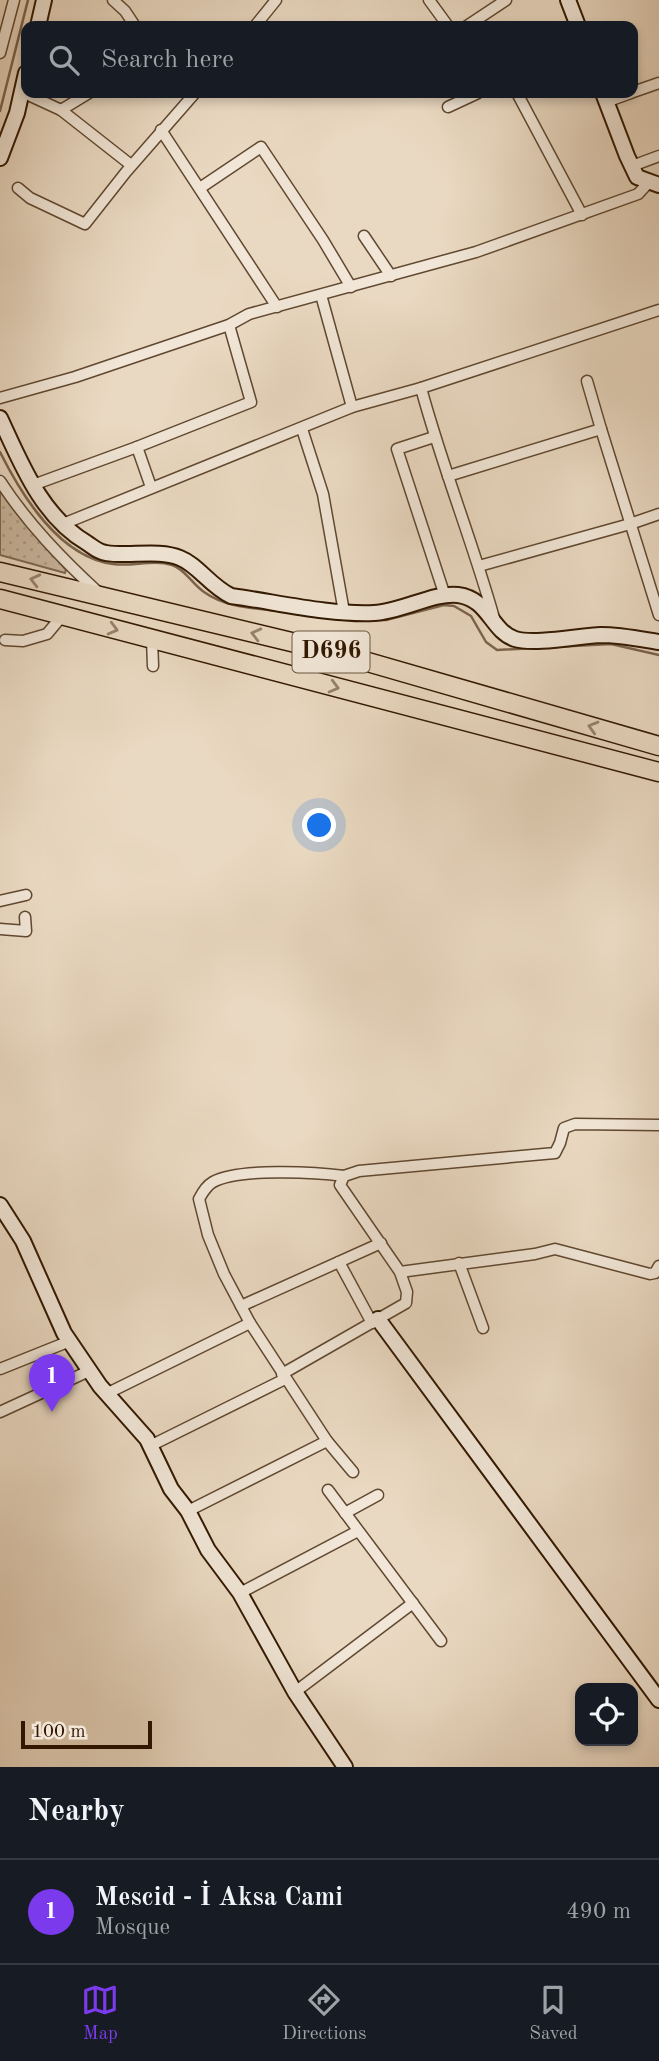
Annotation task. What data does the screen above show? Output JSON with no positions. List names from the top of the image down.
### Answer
{
  "streets": {
    "highway": ["D696"]
  },
  "scale_bar": "100 m",
  "page": {
    "search": "Search here",
    "pins": "1",
    "scale": "100 m",
    "heading": "Nearby",
    "list": [
      {
        "mark": "1",
        "name": "Mescid - İ Aksa Cami",
        "note": "Mosque",
        "value": "490 m"
      }
    ],
    "nav": ["Map", "Directions", "Saved"]
  }
}
